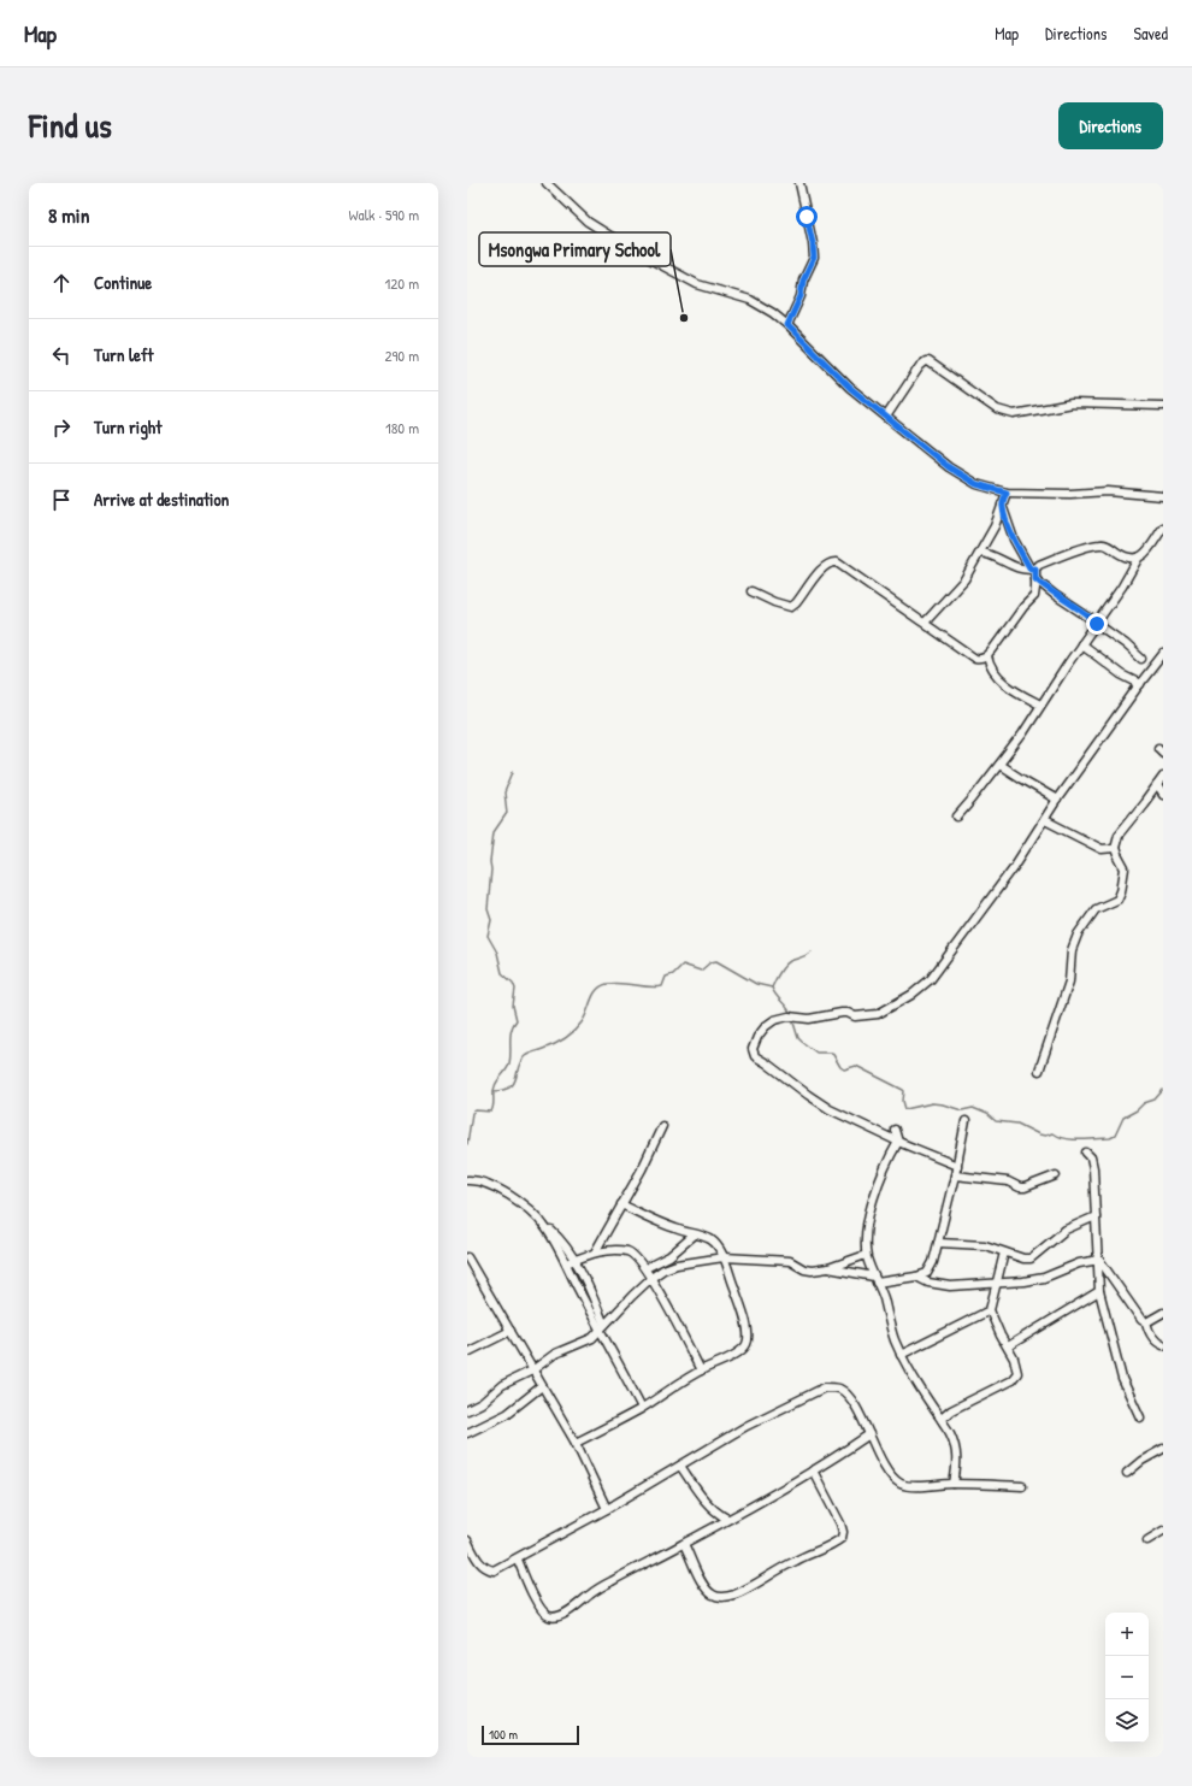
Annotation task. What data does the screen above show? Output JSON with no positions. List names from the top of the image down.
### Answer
{
  "places": ["Msongwa Primary School"],
  "scale_bar": "100 m",
  "page": {
    "header": "Map",
    "nav": ["Map", "Directions", "Saved"],
    "title": "Find us",
    "buttons": "Directions",
    "heading": ["8 min", "Walk · 590 m"],
    "list": [
      ["Continue", "120 m"],
      ["Turn left", "290 m"],
      ["Turn right", "180 m"],
      "Arrive at destination"
    ],
    "map_buttons": ["+", "−"],
    "scale": "100 m"
  }
}
